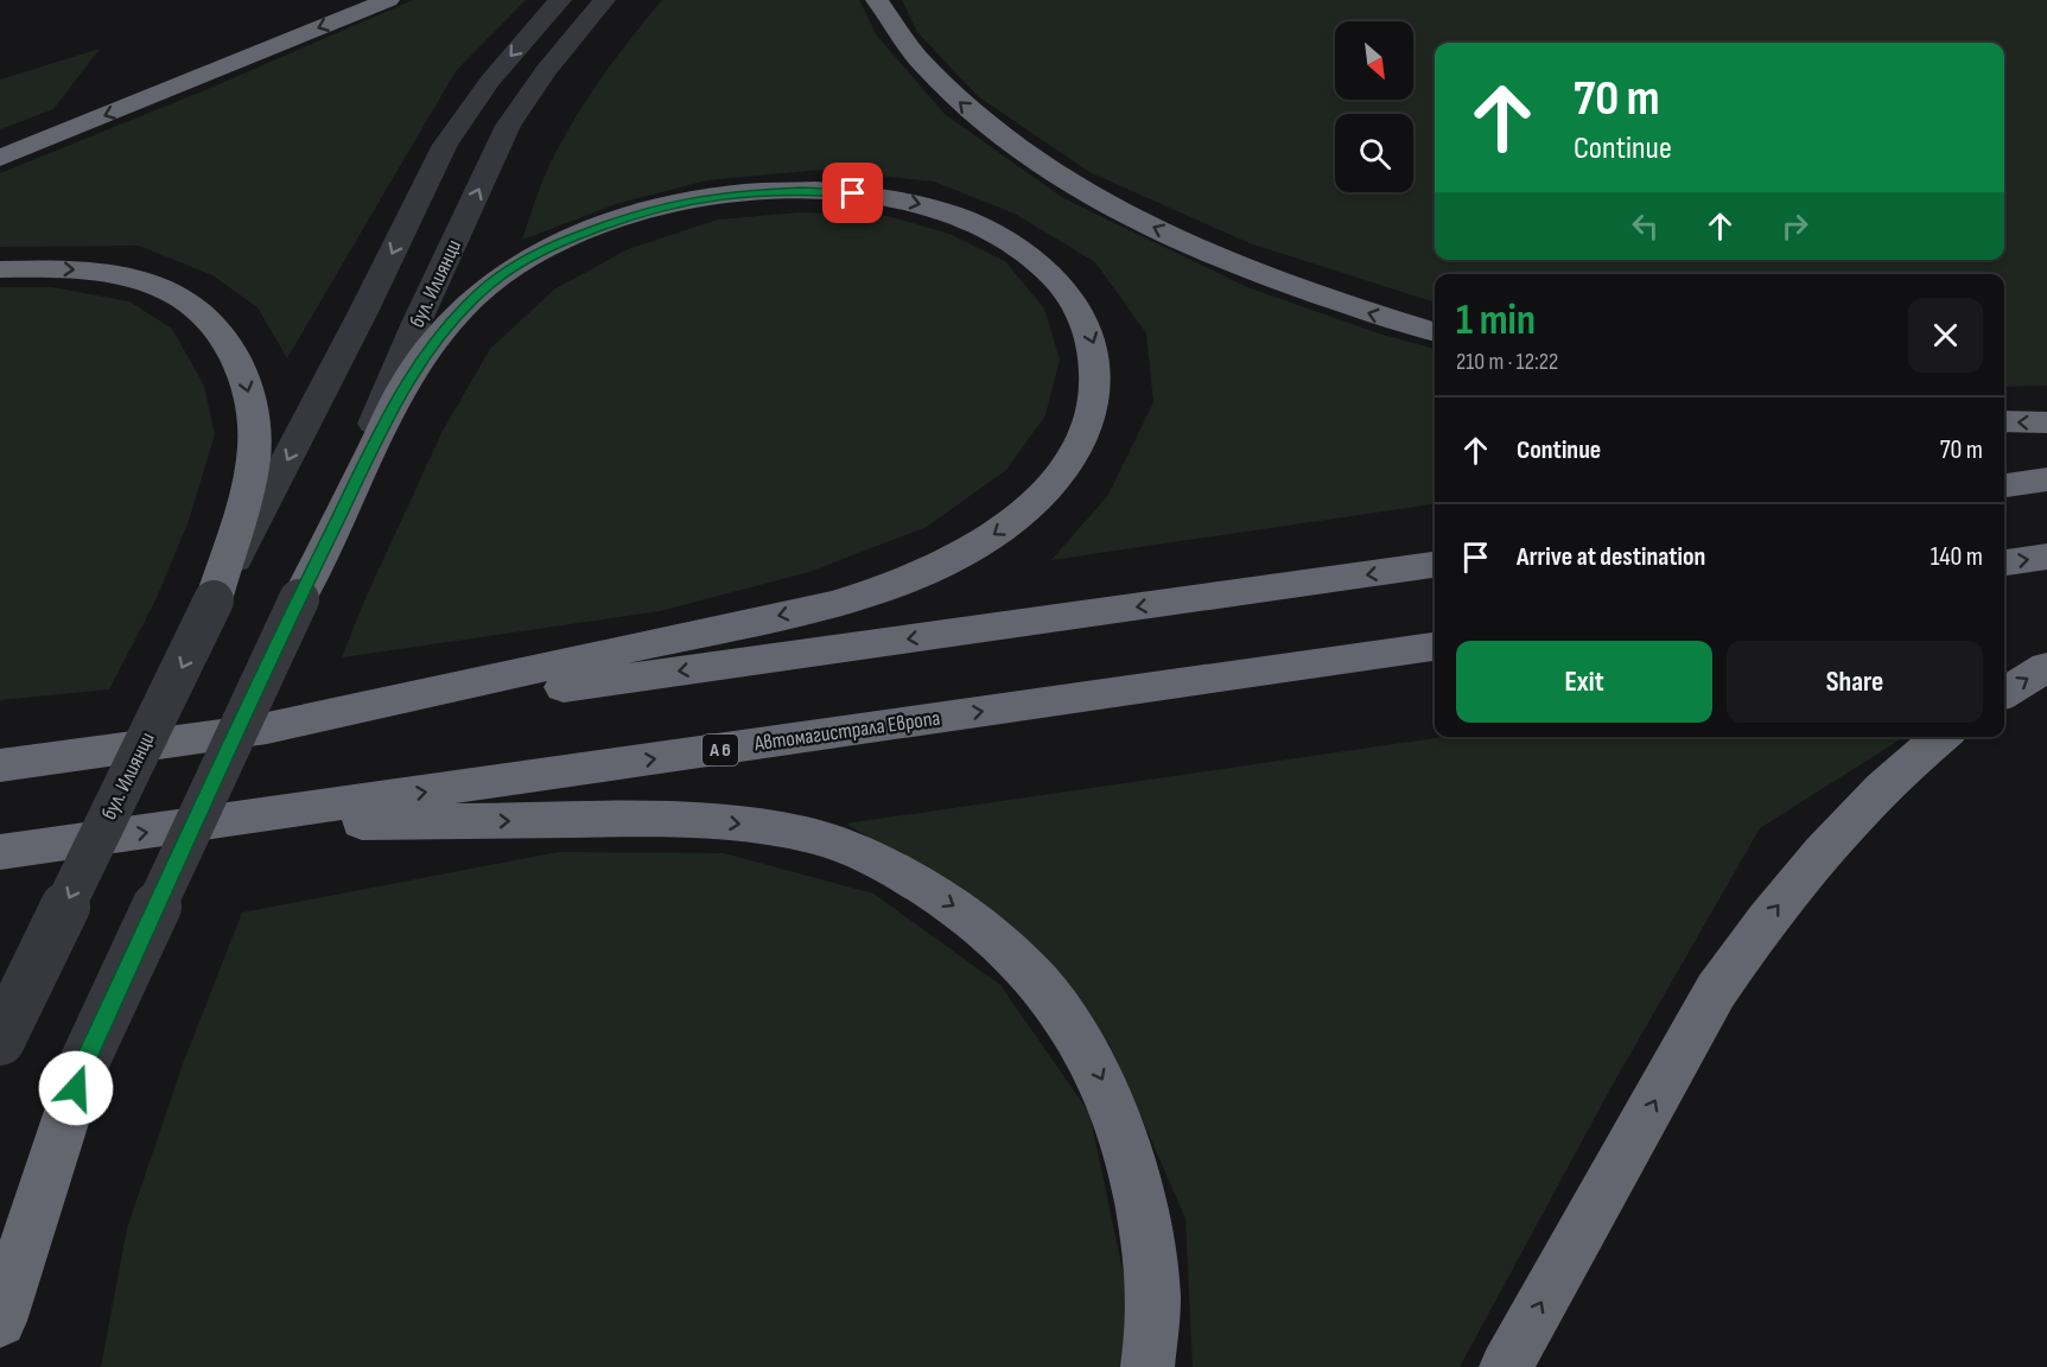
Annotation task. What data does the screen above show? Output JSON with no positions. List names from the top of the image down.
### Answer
{
  "streets": {
    "highway": ["Автомагистрала Европа", "A 6"],
    "street": ["бул. Илиянци"]
  },
  "north": "bottom right",
  "page": {
    "turn": ["70 m", "Continue"],
    "heading": ["1 min", "210 m · 12:22"],
    "list": [
      {
        "name": "Continue",
        "value": "70 m"
      },
      {
        "name": "Arrive at destination",
        "value": "140 m"
      }
    ],
    "buttons": ["Exit", "Share"]
  }
}
